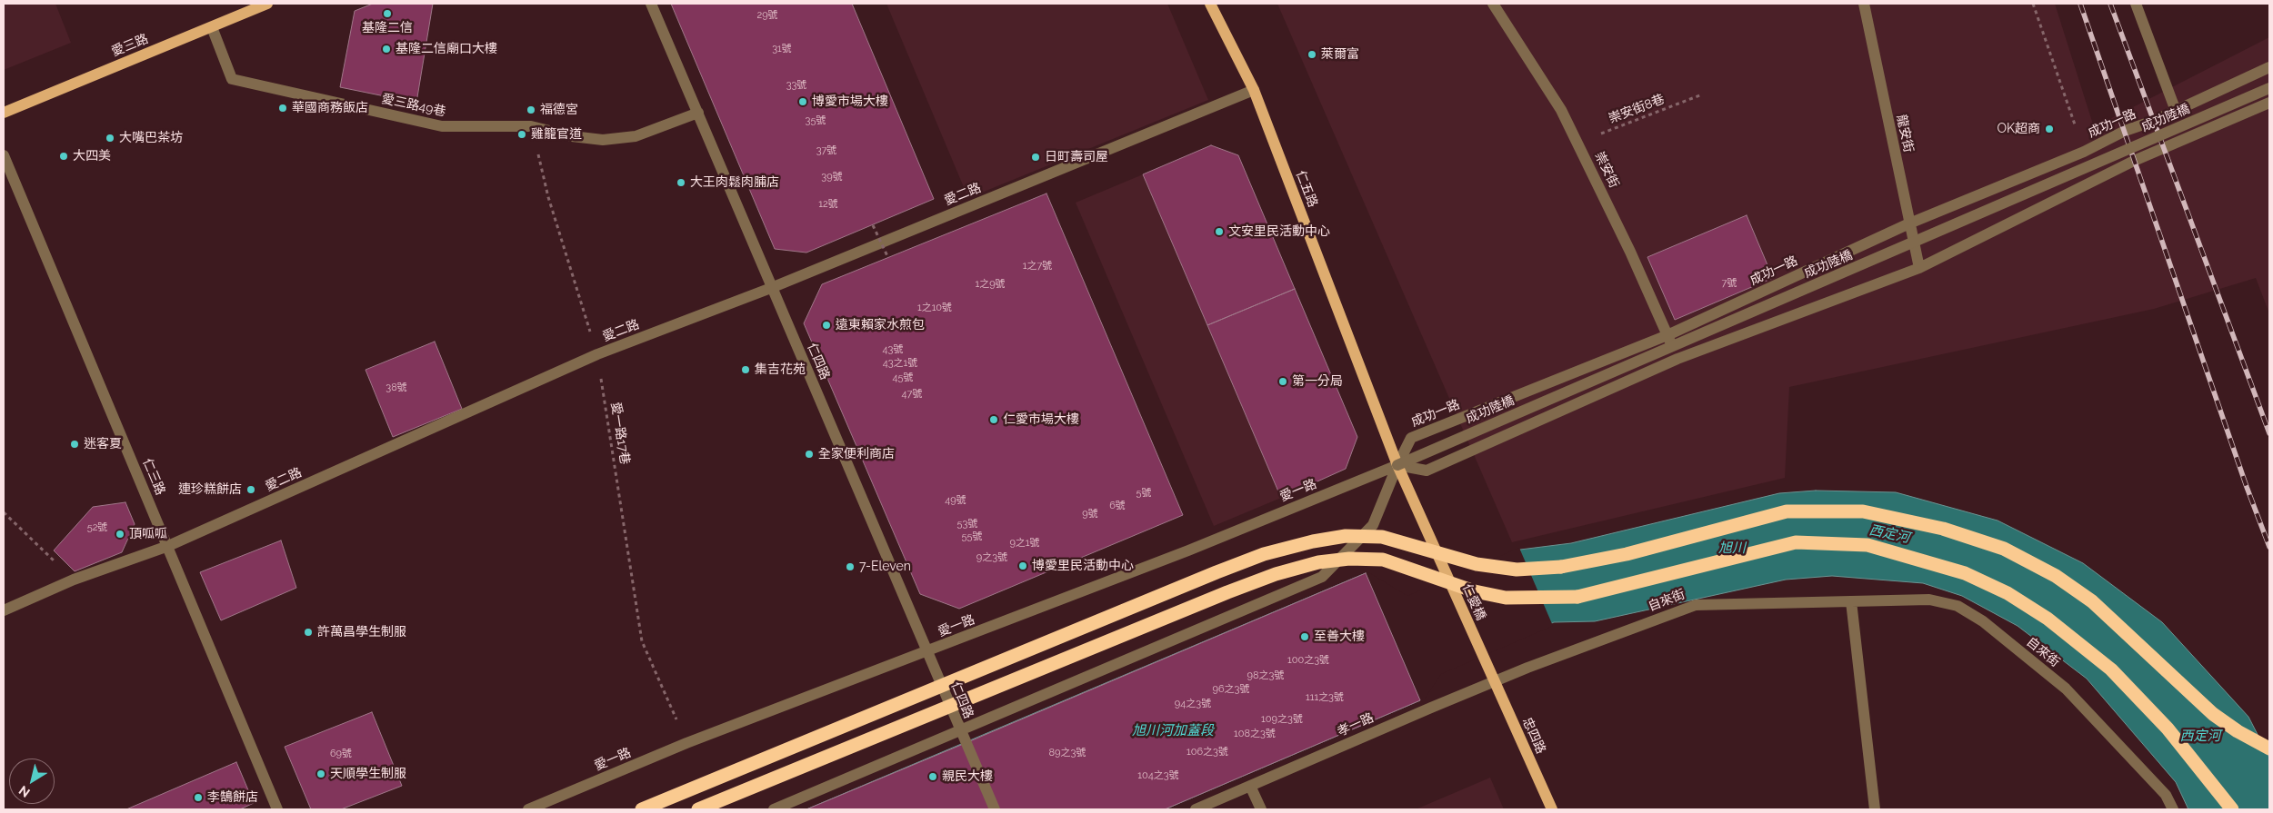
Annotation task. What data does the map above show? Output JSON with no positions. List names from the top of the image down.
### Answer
{
  "streets": {
    "main road": [
      "愛三路",
      "仁五路",
      "仁愛橋",
      "忠四路"
    ],
    "street": [
      "愛三路49巷",
      "成功陸橋",
      "成功一路",
      "龍安街",
      "崇安街",
      "愛二路",
      "仁四路",
      "仁三路",
      "愛一路",
      "自來街",
      "孝一路"
    ],
    "path": ["崇安街8巷", "愛一路17巷"]
  },
  "crossings": [
    ["愛三路", "愛三路49巷"],
    ["愛三路49巷", "仁四路"],
    ["愛三路49巷", "愛一路17巷"],
    ["崇安街8巷", "崇安街"],
    ["成功陸橋", "成功一路"],
    ["成功陸橋", "仁五路"],
    ["成功陸橋", "愛一路"],
    ["成功陸橋", "仁愛橋"],
    ["成功一路", "龍安街"],
    ["成功一路", "崇安街"],
    ["成功一路", "仁五路"],
    ["成功一路", "愛一路"],
    ["成功一路", "仁愛橋"],
    ["仁五路", "愛二路"],
    ["仁五路", "愛一路"],
    ["仁五路", "仁愛橋"],
    ["愛二路", "仁四路"],
    ["愛二路", "愛一路17巷"],
    ["愛二路", "仁三路"],
    ["仁四路", "愛一路"],
    ["愛一路17巷", "愛一路"],
    ["愛一路", "仁愛橋"],
    ["自來街", "孝一路"],
    ["仁愛橋", "孝一路"],
    ["仁愛橋", "忠四路"],
    ["孝一路", "忠四路"]
  ],
  "water": ["西定河", "旭川", "旭川河加蓋段"],
  "places": [
    "基隆二信",
    "基隆二信廟口大樓",
    "萊爾富",
    "博愛市場大樓",
    "華國商務飯店",
    "福德宮",
    "OK超商",
    "雞籠官道",
    "大嘴巴茶坊",
    "大四美",
    "日町壽司屋",
    "大王肉鬆肉脯店",
    "文安里民活動中心",
    "遠東賴家水煎包",
    "集吉花苑",
    "第一分局",
    "仁愛市場大樓",
    "迷客夏",
    "全家便利商店",
    "連珍糕餅店",
    "頂呱呱",
    "博愛里民活動中心",
    "7-Eleven",
    "許萬昌學生制服",
    "至善大樓",
    "天順學生制服",
    "親民大樓",
    "李鵠餅店"
  ],
  "house_numbers": [
    "29號",
    "31號",
    "33號",
    "35號",
    "37號",
    "39號",
    "12號",
    "1之7號",
    "7號",
    "1之9號",
    "1之10號",
    "43號",
    "43之1號",
    "45號",
    "38號",
    "47號",
    "5號",
    "49號",
    "6號",
    "9號",
    "53號",
    "52號",
    "55號",
    "9之1號",
    "9之3號",
    "100之3號",
    "98之3號",
    "96之3號",
    "111之3號",
    "94之3號",
    "109之3號",
    "108之3號",
    "106之3號",
    "89之3號",
    "69號",
    "104之3號"
  ],
  "north": "bottom left"
}
